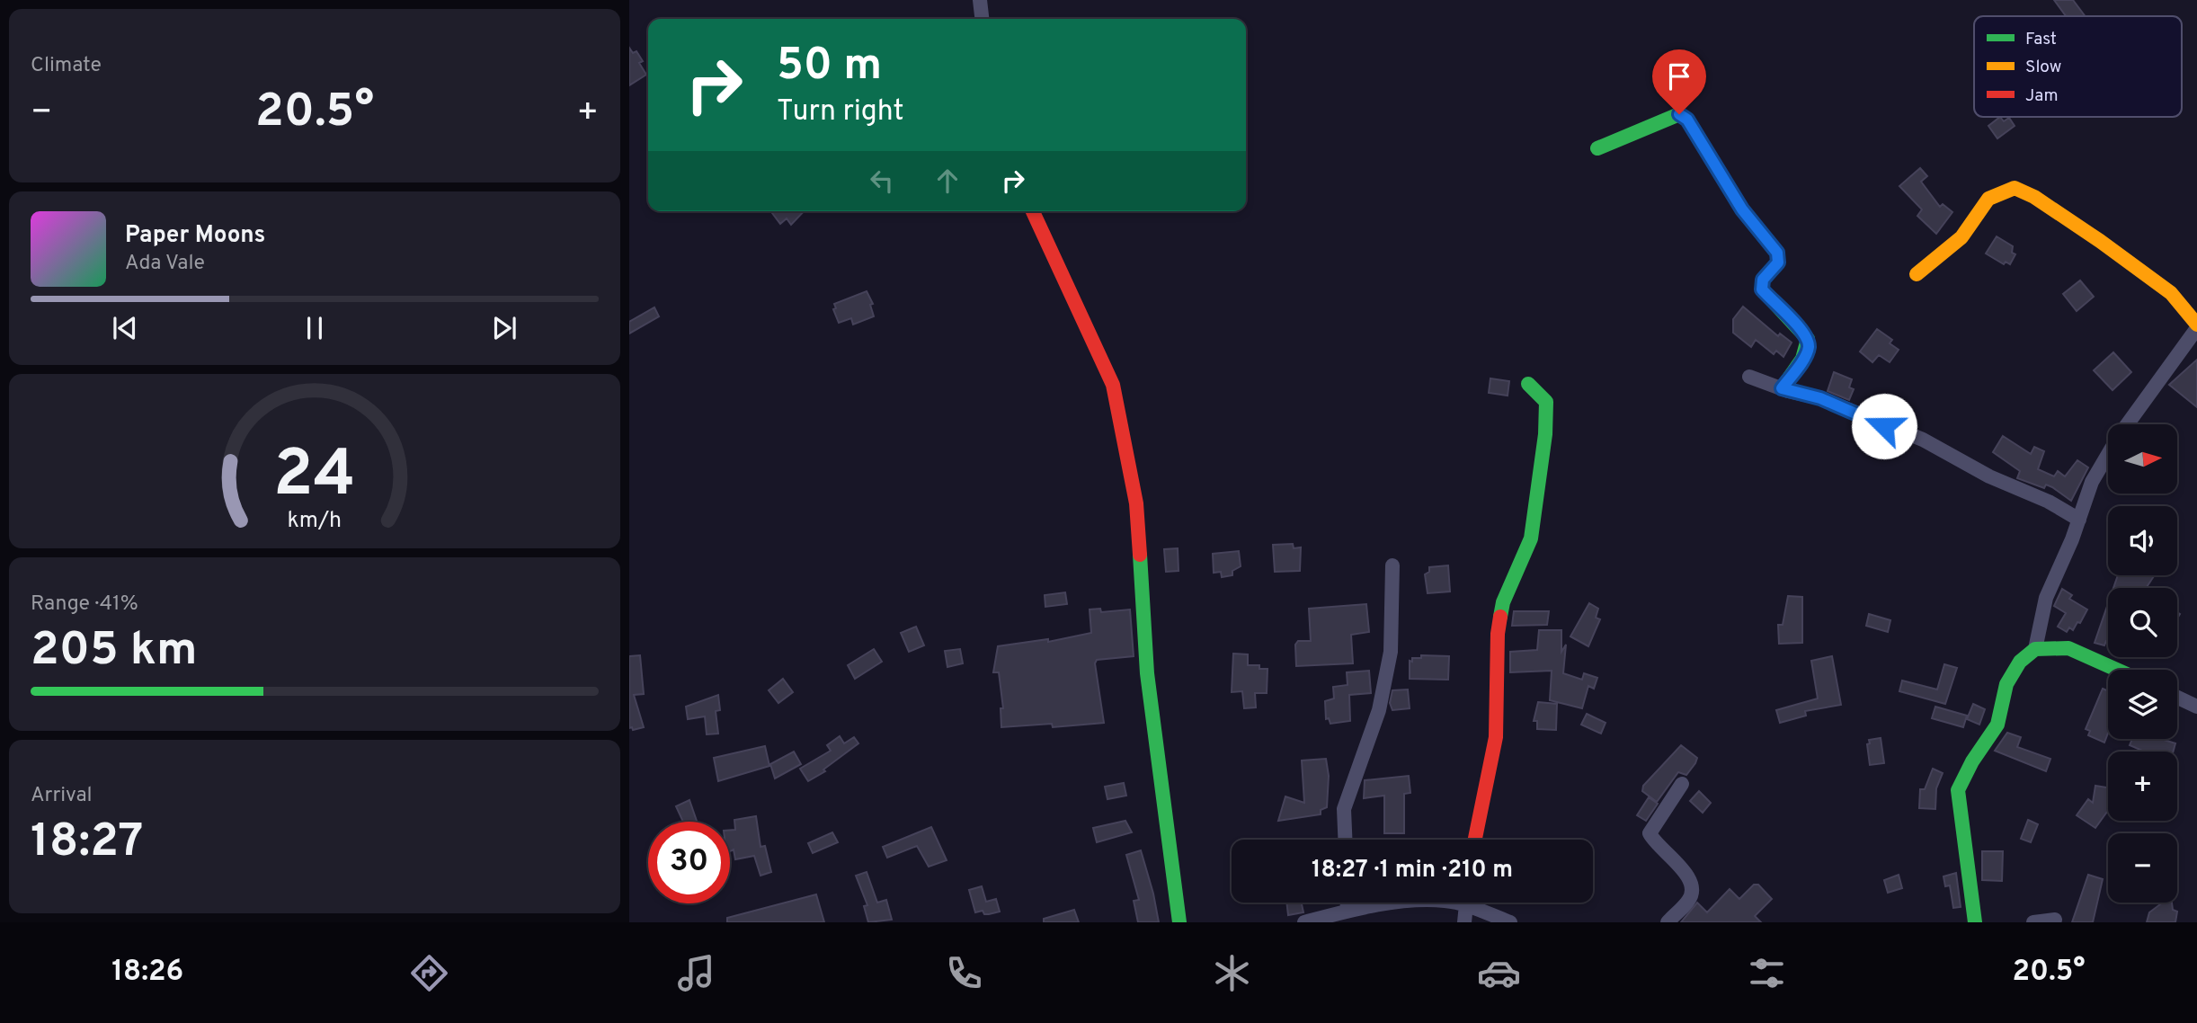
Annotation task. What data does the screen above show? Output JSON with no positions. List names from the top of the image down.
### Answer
{
  "legend": ["Fast", "Slow", "Jam"],
  "north": "right",
  "page": {
    "tile": [
      "Climate",
      ["Range · 41%", "205 km"],
      ["Arrival", "18:27"]
    ],
    "turn": ["50 m", "Turn right"],
    "heat": ["−", "20.5°", "+"],
    "song": ["Paper Moons", "Ada Vale"],
    "map_buttons": ["+", "−"],
    "limit": "30",
    "trip": "18:27 · 1 min · 210 m",
    "tabs": ["18:26", "20.5°"],
    "gauge": ["24", "km/h"]
  }
}
